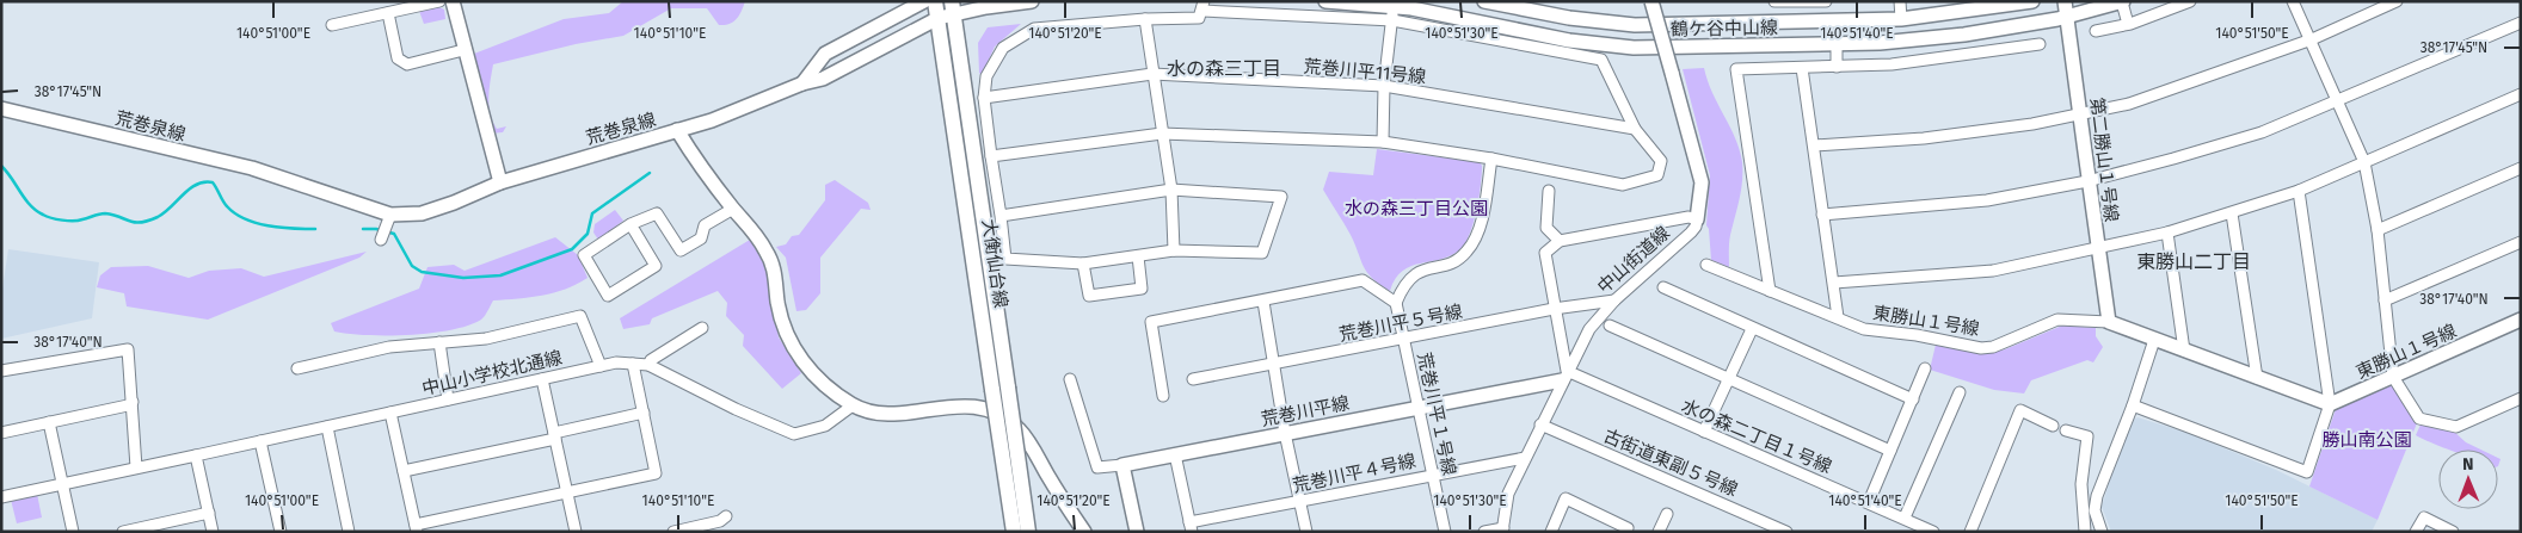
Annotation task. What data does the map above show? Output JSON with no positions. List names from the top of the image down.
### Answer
{
  "streets": {
    "main road": ["大衡仙台線"],
    "street": [
      "鶴ケ谷中山線",
      "荒巻川平11号線",
      "荒巻泉線",
      "第二勝山１号線",
      "中山街道線",
      "東勝山１号線",
      "荒巻川平５号線",
      "中山小学校北通線",
      "荒巻川平線",
      "荒巻川平１号線",
      "水の森二丁目１号線",
      "古街道東副５号線",
      "荒巻川平４号線"
    ]
  },
  "crossings": [
    ["鶴ケ谷中山線", "第二勝山１号線"],
    ["荒巻泉線", "中山小学校北通線"],
    ["第二勝山１号線", "東勝山１号線"],
    ["中山街道線", "荒巻川平５号線"],
    ["中山街道線", "荒巻川平線"],
    ["中山街道線", "水の森二丁目１号線"],
    ["中山街道線", "古街道東副５号線"],
    ["中山街道線", "荒巻川平４号線"],
    ["荒巻川平５号線", "荒巻川平１号線"],
    ["荒巻川平線", "荒巻川平１号線"],
    ["荒巻川平線", "水の森二丁目１号線"],
    ["荒巻川平１号線", "荒巻川平４号線"]
  ],
  "districts": ["水の森三丁目", "東勝山二丁目"],
  "parks": ["水の森三丁目公園", "勝山南公園"],
  "north": "top",
  "coordinates": [
    "140°51'00\"E",
    "140°51'10\"E",
    "140°51'20\"E",
    "140°51'30\"E",
    "140°51'40\"E",
    "140°51'50\"E",
    "38°17'45\"N",
    "38°17'40\"N"
  ]
}
